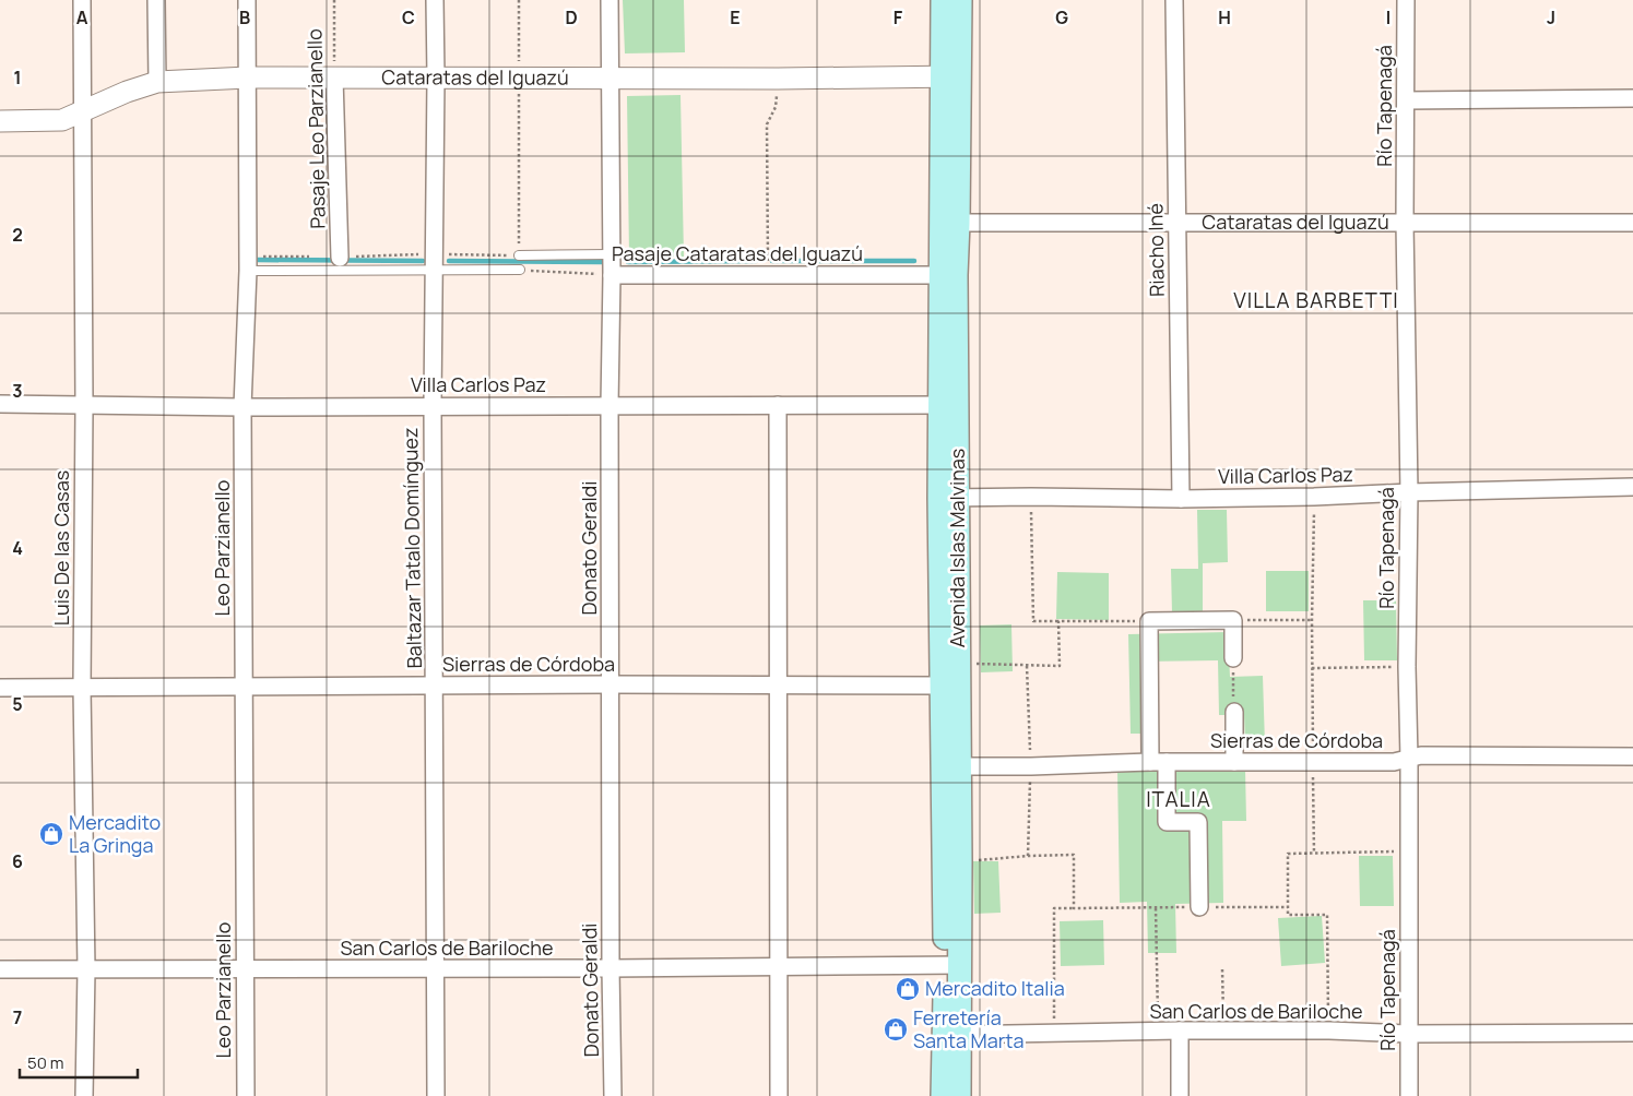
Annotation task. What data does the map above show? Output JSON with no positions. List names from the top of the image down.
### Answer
{
  "streets": {
    "main road": ["Avenida Islas Malvinas"],
    "street": [
      "Cataratas del Iguazú",
      "Río Tapenagá",
      "Pasaje Leo Parzianello",
      "Riacho Iné",
      "Pasaje Cataratas del Iguazú",
      "Villa Carlos Paz",
      "Luis De las Casas",
      "Leo Parzianello",
      "Baltazar Tatalo Domínguez",
      "Donato Geraldi",
      "Sierras de Córdoba",
      "San Carlos de Bariloche"
    ]
  },
  "crossings": [
    ["Cataratas del Iguazú", "Río Tapenagá"],
    ["Cataratas del Iguazú", "Pasaje Leo Parzianello"],
    ["Cataratas del Iguazú", "Riacho Iné"],
    ["Cataratas del Iguazú", "Luis De las Casas"],
    ["Cataratas del Iguazú", "Leo Parzianello"],
    ["Cataratas del Iguazú", "Baltazar Tatalo Domínguez"],
    ["Cataratas del Iguazú", "Donato Geraldi"],
    ["Cataratas del Iguazú", "Avenida Islas Malvinas"],
    ["Río Tapenagá", "Villa Carlos Paz"],
    ["Río Tapenagá", "Sierras de Córdoba"],
    ["Río Tapenagá", "San Carlos de Bariloche"],
    ["Riacho Iné", "Villa Carlos Paz"],
    ["Pasaje Cataratas del Iguazú", "Donato Geraldi"],
    ["Pasaje Cataratas del Iguazú", "Avenida Islas Malvinas"],
    ["Villa Carlos Paz", "Luis De las Casas"],
    ["Villa Carlos Paz", "Leo Parzianello"],
    ["Villa Carlos Paz", "Baltazar Tatalo Domínguez"],
    ["Villa Carlos Paz", "Donato Geraldi"],
    ["Villa Carlos Paz", "Avenida Islas Malvinas"],
    ["Luis De las Casas", "Sierras de Córdoba"],
    ["Luis De las Casas", "San Carlos de Bariloche"],
    ["Leo Parzianello", "Sierras de Córdoba"],
    ["Leo Parzianello", "San Carlos de Bariloche"],
    ["Baltazar Tatalo Domínguez", "Sierras de Córdoba"],
    ["Baltazar Tatalo Domínguez", "San Carlos de Bariloche"],
    ["Donato Geraldi", "Sierras de Córdoba"],
    ["Donato Geraldi", "San Carlos de Bariloche"],
    ["Avenida Islas Malvinas", "Sierras de Córdoba"],
    ["Avenida Islas Malvinas", "San Carlos de Bariloche"]
  ],
  "districts": ["VILLA BARBETTI", "ITALIA"],
  "places": {
    "shop": ["Mercadito La Gringa", "Mercadito Italia", "Ferretería Santa Marta"]
  },
  "scale_bar": "50 m",
  "grid": {
    "columns": [
      "A",
      "B",
      "C",
      "D",
      "E",
      "F",
      "G",
      "H",
      "I",
      "J"
    ],
    "rows": [
      "1",
      "2",
      "3",
      "4",
      "5",
      "6",
      "7"
    ]
  }
}
